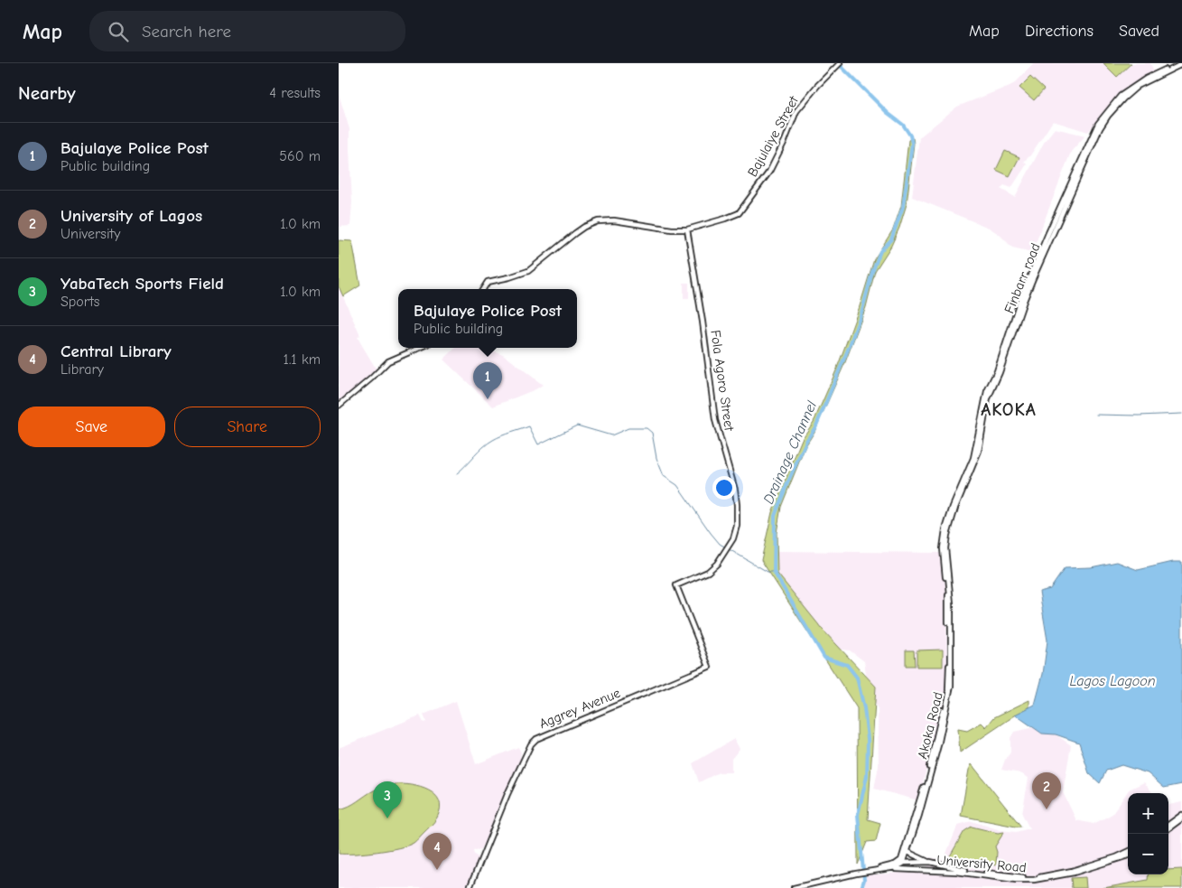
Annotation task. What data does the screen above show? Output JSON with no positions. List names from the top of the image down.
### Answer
{
  "streets": {
    "main road": [
      "Bajulaiye Street",
      "Finbarr road",
      "Fola Agoro Street",
      "Aggrey Avenue",
      "Akoka Road",
      "University Road"
    ]
  },
  "crossings": [
    ["Bajulaiye Street", "Fola Agoro Street"],
    ["Finbarr road", "Akoka Road"],
    ["Fola Agoro Street", "Aggrey Avenue"],
    ["Akoka Road", "University Road"]
  ],
  "districts": ["AKOKA"],
  "water": ["Drainage Channel", "Lagos Lagoon"],
  "page": {
    "header": "Map",
    "search": "Search here",
    "nav": ["Map", "Directions", "Saved"],
    "heading": ["Nearby", "4 results"],
    "list": [
      {
        "mark": "1",
        "name": "Bajulaye Police Post",
        "note": "Public building",
        "value": "560 m"
      },
      {
        "mark": "2",
        "name": "University of Lagos",
        "note": "University",
        "value": "1.0 km"
      },
      {
        "mark": "3",
        "name": "YabaTech Sports Field",
        "note": "Sports",
        "value": "1.0 km"
      },
      {
        "mark": "4",
        "name": "Central Library",
        "note": "Library",
        "value": "1.1 km"
      }
    ],
    "popup": ["Bajulaye Police Post", "Public building"],
    "pins": [
      "1",
      "2",
      "3",
      "4"
    ],
    "buttons": ["Save", "Share"],
    "map_buttons": ["+", "−"]
  }
}
